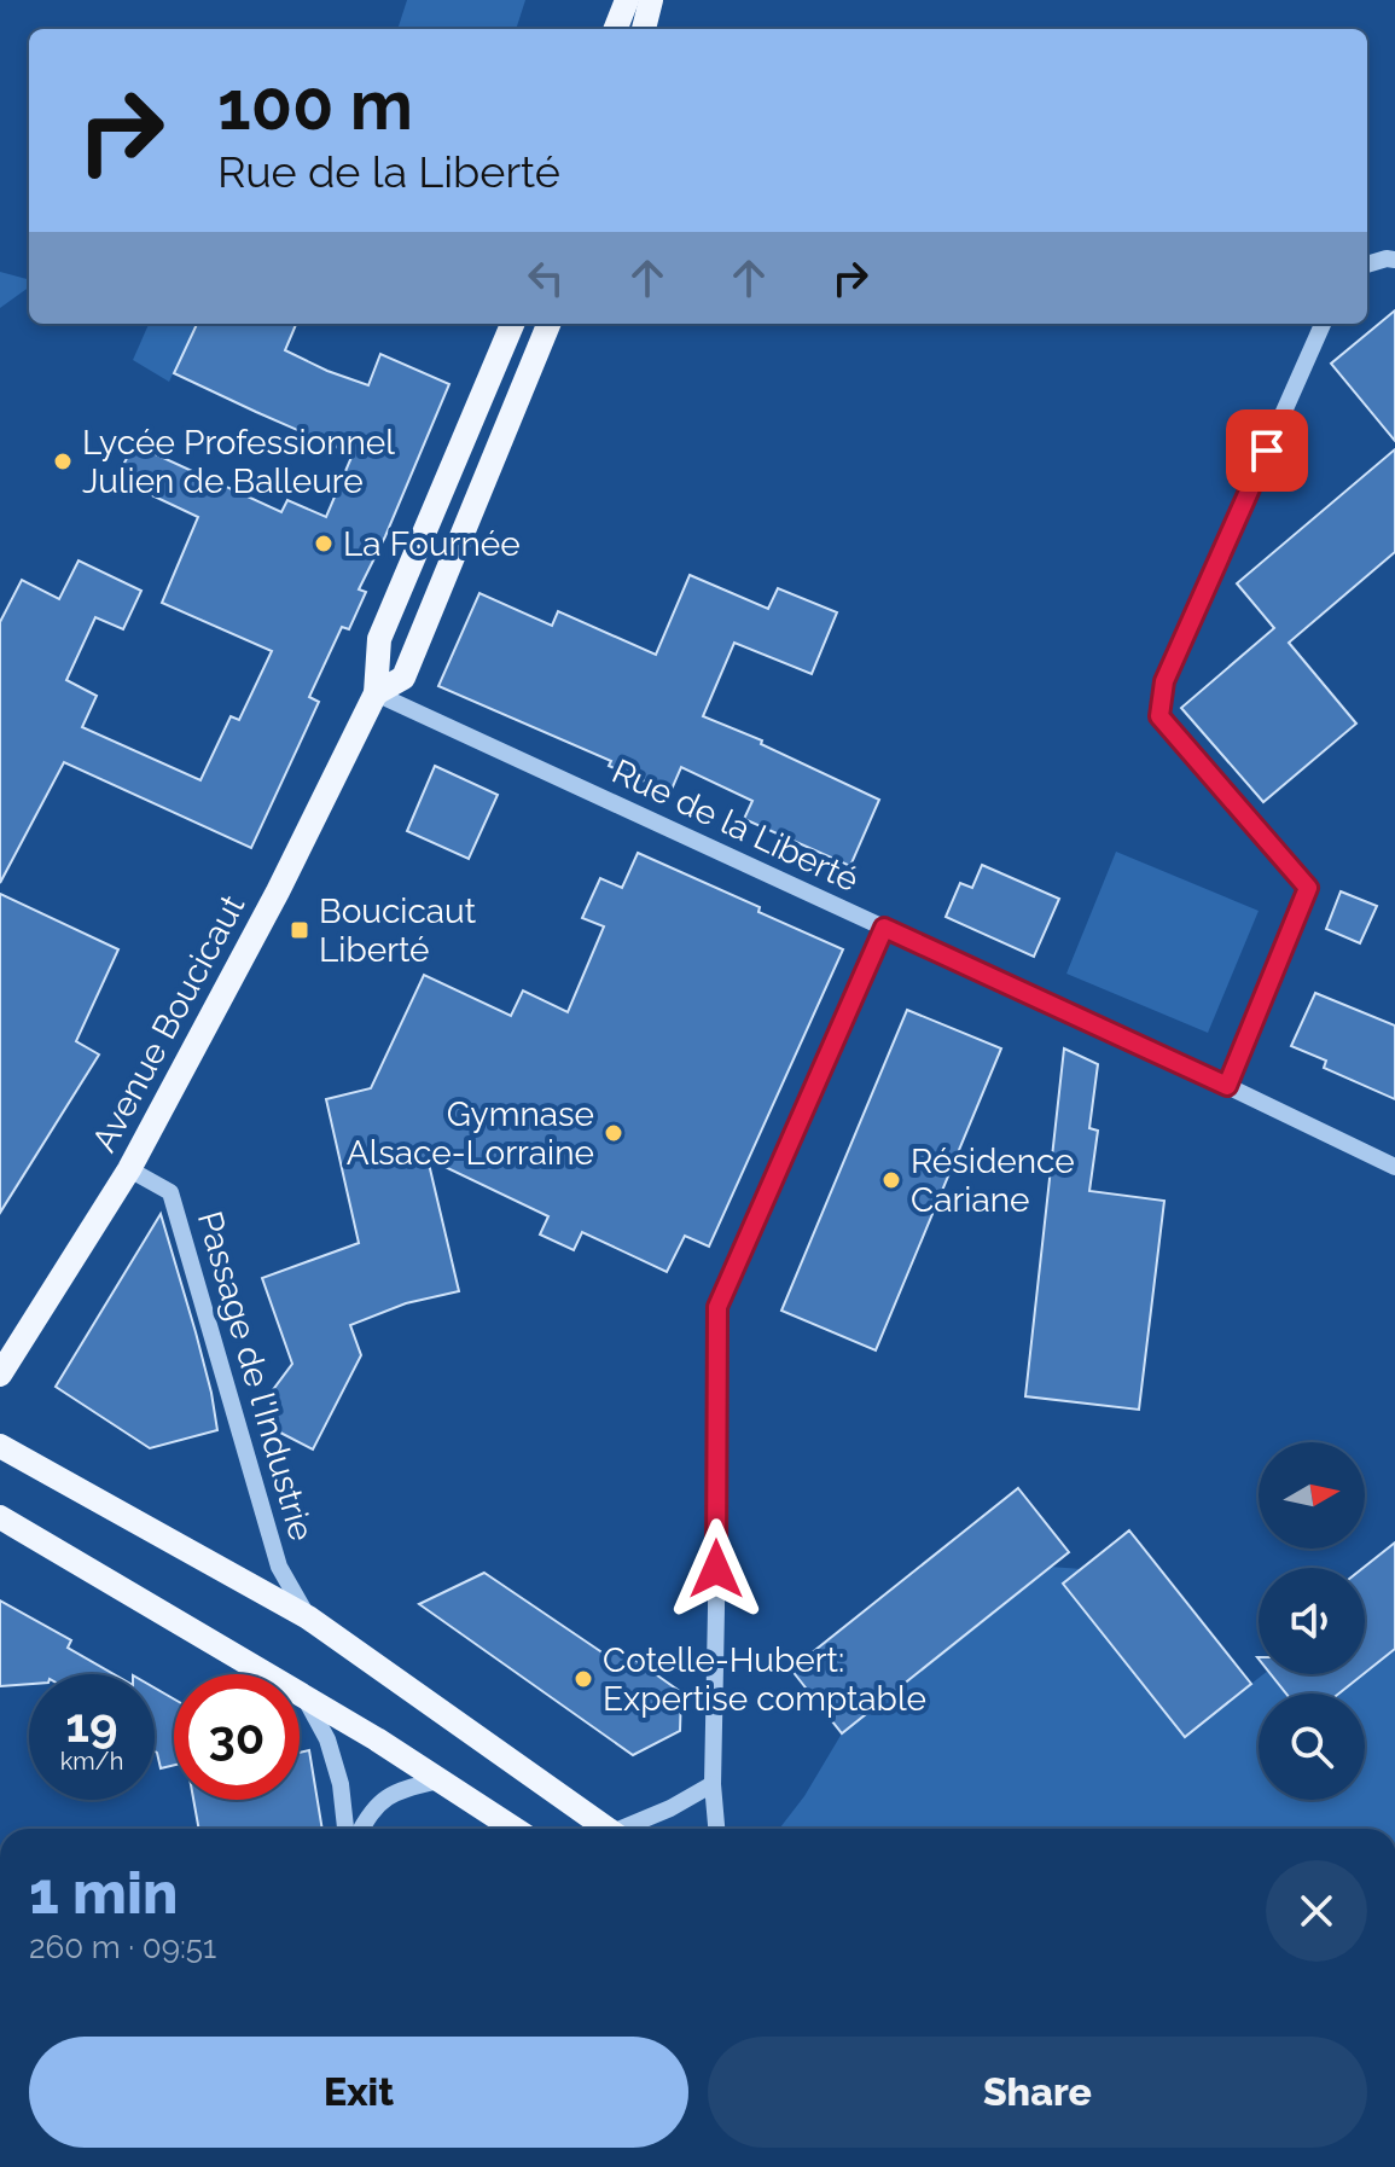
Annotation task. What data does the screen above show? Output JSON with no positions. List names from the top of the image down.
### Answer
{
  "streets": {
    "main road": ["Avenue Boucicaut"],
    "street": ["Rue de la Liberté", "Passage de l'Industrie"]
  },
  "crossings": [
    ["Rue de la Liberté", "Avenue Boucicaut"],
    ["Avenue Boucicaut", "Passage de l'Industrie"]
  ],
  "places": {
    "other": [
      "Lycée Professionnel Julien de Balleure",
      "La Fournée",
      "Gymnase Alsace-Lorraine",
      "Résidence Cariane",
      "Cotelle-Hubert: Expertise comptable"
    ],
    "transit": ["Boucicaut Liberté"]
  },
  "north": "right",
  "page": {
    "turn": ["100 m", "Rue de la Liberté"],
    "speed": "19 km/h",
    "limit": "30",
    "heading": ["1 min", "260 m · 09:51"],
    "buttons": ["Exit", "Share"]
  }
}
